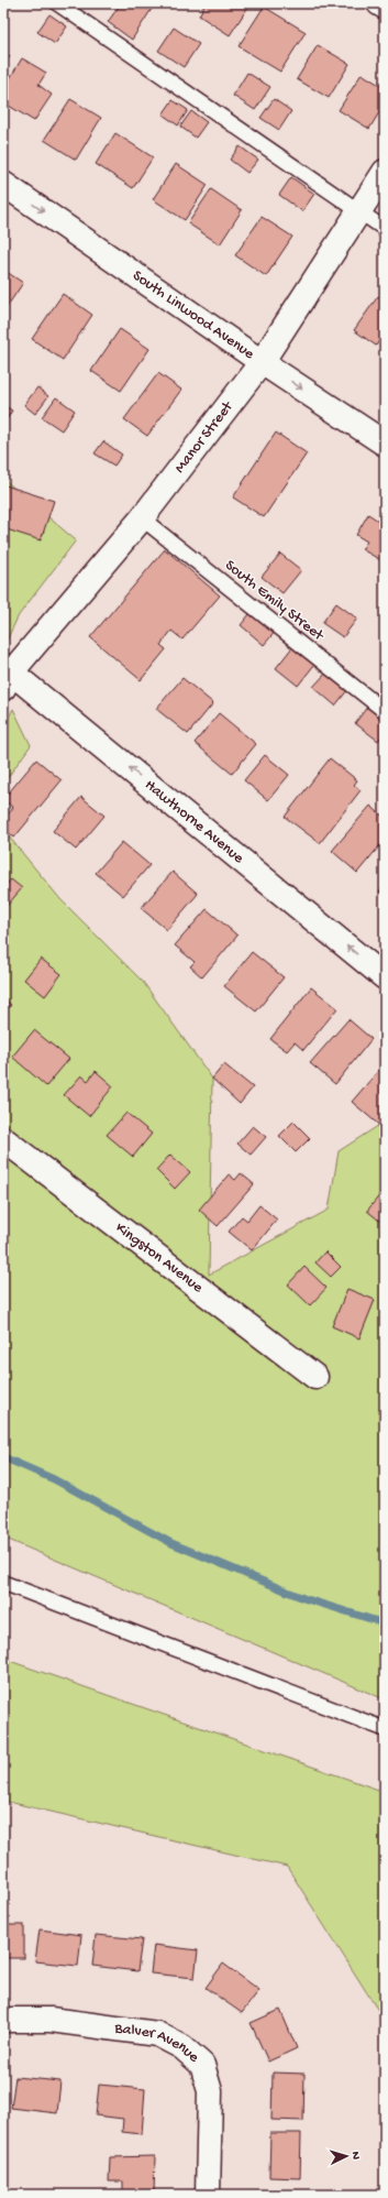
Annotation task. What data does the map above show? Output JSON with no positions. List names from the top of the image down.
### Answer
{
  "streets": {
    "street": [
      "South Linwood Avenue",
      "Manor Street",
      "Hawthorne Avenue",
      "Kingston Avenue",
      "Balver Avenue"
    ],
    "lane": ["South Emily Street"]
  },
  "crossings": [
    ["South Linwood Avenue", "Manor Street"],
    ["Manor Street", "South Emily Street"],
    ["Manor Street", "Hawthorne Avenue"]
  ],
  "one_way": ["South Linwood Avenue", "Hawthorne Avenue"],
  "north": "right"
}
